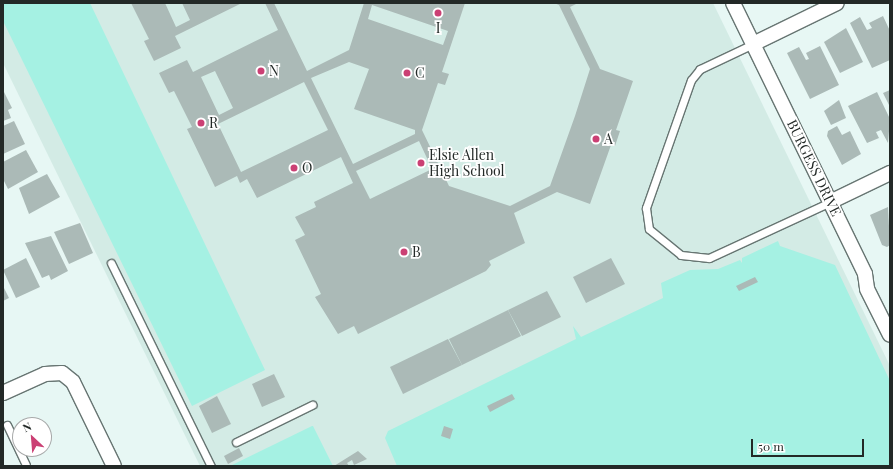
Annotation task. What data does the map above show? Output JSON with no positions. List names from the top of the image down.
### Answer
{
  "streets": {
    "street": ["BURGESS DRIVE"]
  },
  "places": [
    "I",
    "N",
    "C",
    "R",
    "A",
    "Elsie Allen High School",
    "O",
    "B"
  ],
  "scale_bar": "50 m",
  "north": "top left"
}
